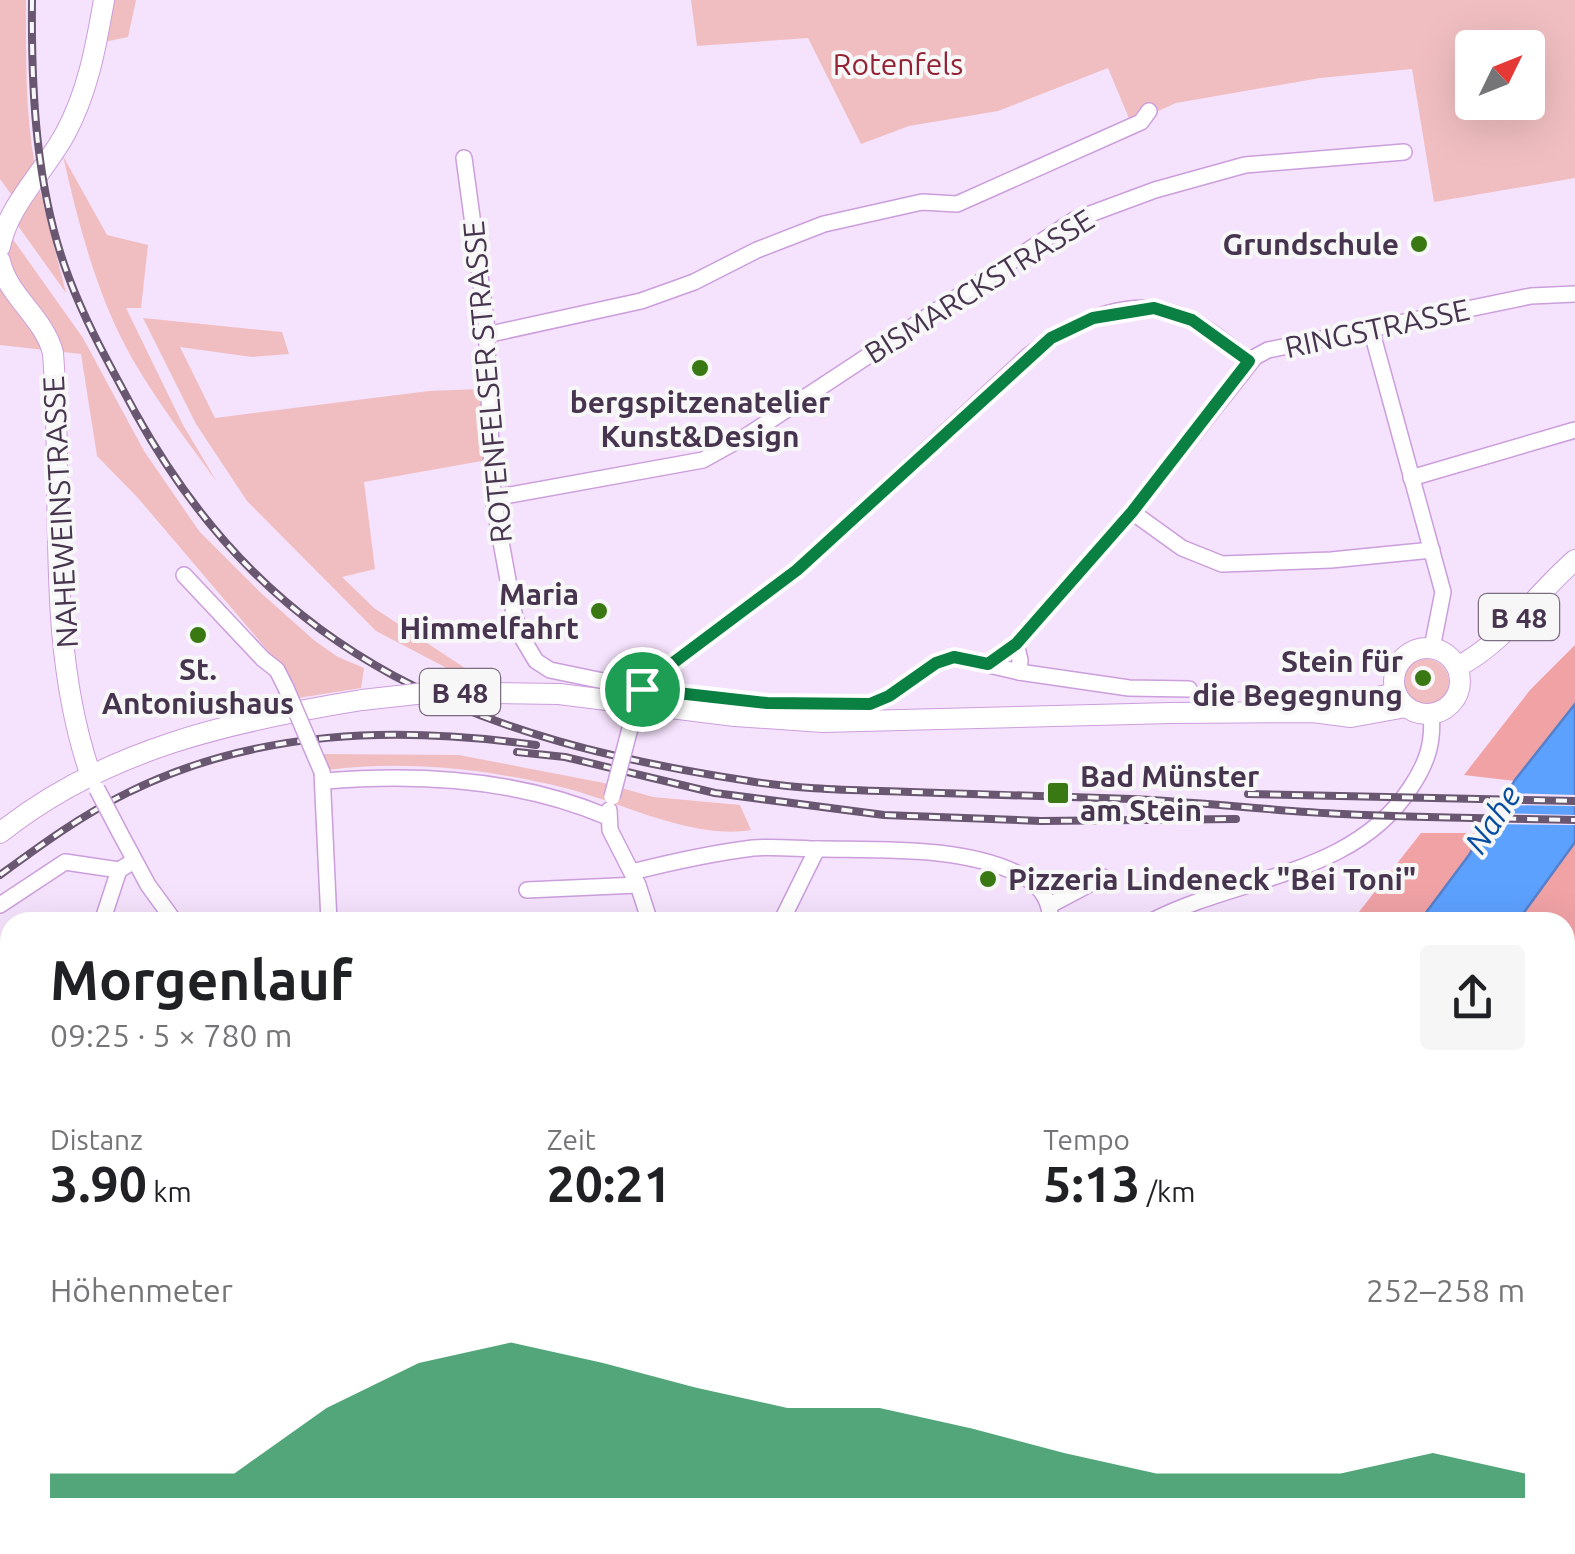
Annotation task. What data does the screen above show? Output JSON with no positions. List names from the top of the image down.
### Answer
{
  "streets": {
    "main road": ["NAHEWEINSTRASSE", "B 48"],
    "street": ["BISMARCKSTRASSE", "RINGSTRASSE", "ROTENFELSER STRASSE"]
  },
  "crossings": [
    ["BISMARCKSTRASSE", "ROTENFELSER STRASSE"],
    ["NAHEWEINSTRASSE", "B 48"]
  ],
  "water": ["Nahe"],
  "parks": ["Rotenfels"],
  "places": {
    "other": [
      "Grundschule",
      "bergspitzenatelier Kunst&Design",
      "Maria Himmelfahrt",
      "St. Antoniushaus",
      "Stein für die Begegnung",
      "Pizzeria Lindeneck \"Bei Toni\""
    ],
    "transit": ["Bad Münster am Stein"]
  },
  "north": "top right",
  "page": {
    "heading": ["Morgenlauf", "09:25 · 5 × 780 m"],
    "stats": [
      ["Distanz", "3.90 km"],
      ["Zeit", "20:21"],
      ["Tempo", "5:13 /km"]
    ],
    "chart": ["Höhenmeter", "252–258 m"]
  }
}
